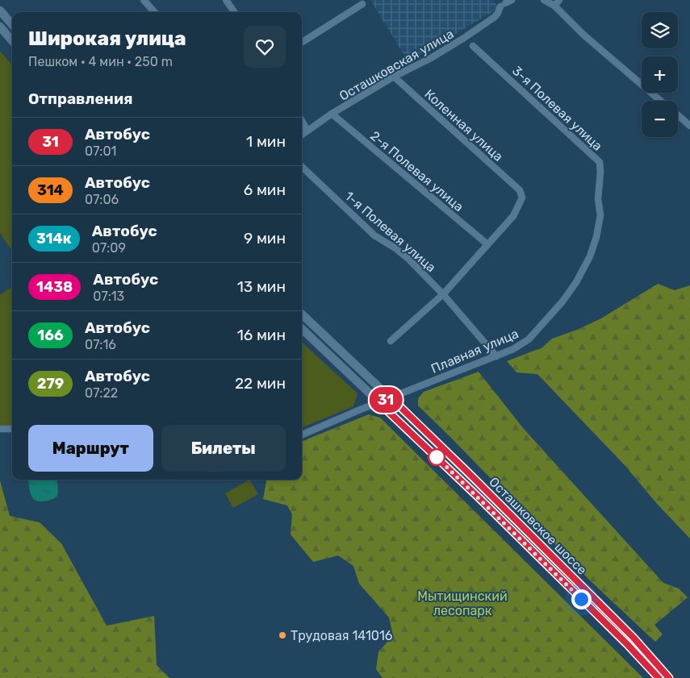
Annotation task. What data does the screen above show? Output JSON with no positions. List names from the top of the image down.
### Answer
{
  "streets": {
    "main road": ["Осташковское шоссе"],
    "street": [
      "Осташковская улица",
      "3-я Полевая улица",
      "Коленная улица",
      "2-я Полевая улица",
      "1-я Полевая улица",
      "Плавная улица"
    ]
  },
  "crossings": [
    ["Осташковская улица", "Коленная улица"],
    ["Осташковская улица", "2-я Полевая улица"],
    ["3-я Полевая улица", "Плавная улица"],
    ["Коленная улица", "2-я Полевая улица"],
    ["1-я Полевая улица", "Плавная улица"],
    ["Плавная улица", "Осташковское шоссе"]
  ],
  "parks": ["Мытищинский лесопарк"],
  "places": ["Трудовая 141016"],
  "lines": ["bus line 31"],
  "page": {
    "on_map": "31",
    "map_buttons": ["+", "−"],
    "heading": [
      ["Широкая улица", "Пешком · 4 мин · 250 m"],
      "Отправления"
    ],
    "list": [
      {
        "mark": "31",
        "name": "Автобус",
        "note": "07:01",
        "value": "1 мин"
      },
      {
        "mark": "314",
        "name": "Автобус",
        "note": "07:06",
        "value": "6 мин"
      },
      {
        "mark": "314к",
        "name": "Автобус",
        "note": "07:09",
        "value": "9 мин"
      },
      {
        "mark": "1438",
        "name": "Автобус",
        "note": "07:13",
        "value": "13 мин"
      },
      {
        "mark": "166",
        "name": "Автобус",
        "note": "07:16",
        "value": "16 мин"
      },
      {
        "mark": "279",
        "name": "Автобус",
        "note": "07:22",
        "value": "22 мин"
      }
    ],
    "buttons": ["Маршрут", "Билеты"]
  }
}
